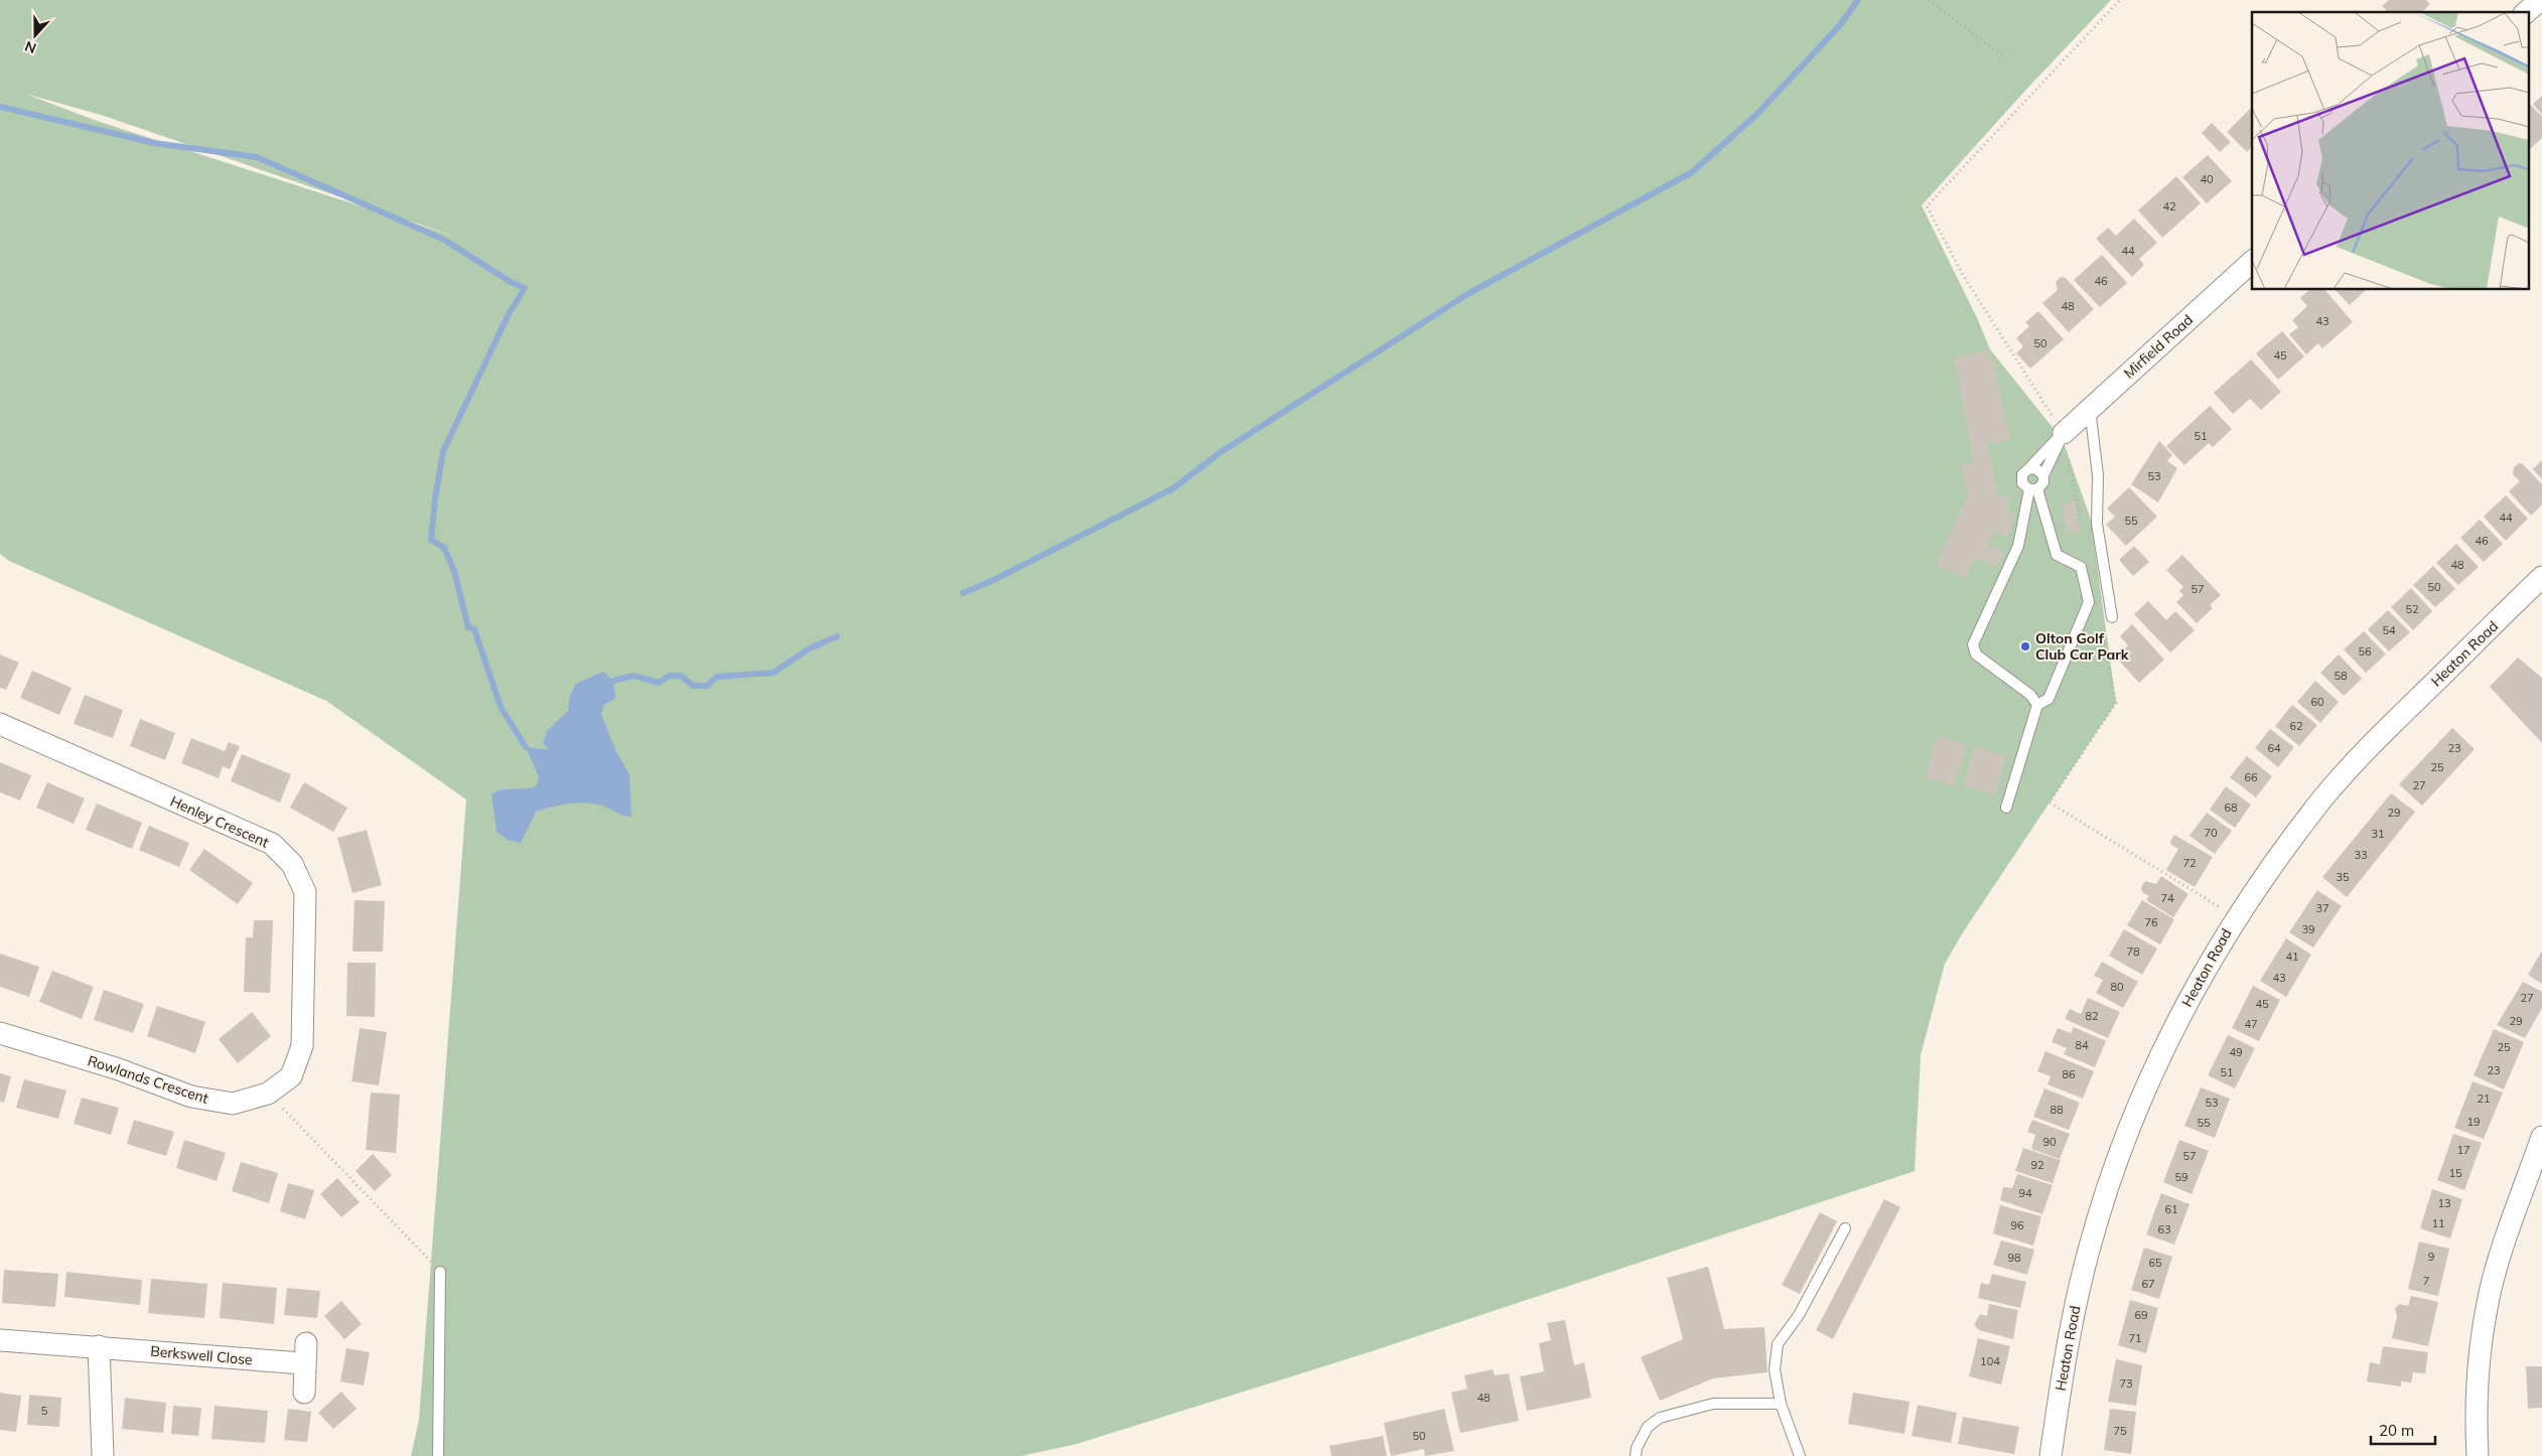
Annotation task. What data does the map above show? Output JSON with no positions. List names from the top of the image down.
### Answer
{
  "streets": {
    "street": [
      "Mirfield Road",
      "Heaton Road",
      "Henley Crescent",
      "Rowlands Crescent",
      "Berkswell Close"
    ]
  },
  "crossings": [
    ["Henley Crescent", "Rowlands Crescent"]
  ],
  "places": ["Olton Golf Club Car Park"],
  "house_numbers": [
    "40",
    "42",
    "44",
    "46",
    "48",
    "43",
    "50",
    "45",
    "51",
    "53",
    "44",
    "55",
    "46",
    "48",
    "50",
    "57",
    "52",
    "54",
    "56",
    "58",
    "60",
    "62",
    "64",
    "23",
    "25",
    "66",
    "27",
    "68",
    "29",
    "70",
    "31",
    "33",
    "72",
    "35",
    "74",
    "37",
    "76",
    "39",
    "78",
    "41",
    "43",
    "80",
    "27",
    "45",
    "82",
    "29",
    "47",
    "84",
    "25",
    "49",
    "23",
    "51",
    "86",
    "21",
    "53",
    "88",
    "19",
    "55",
    "90",
    "17",
    "57",
    "92",
    "15",
    "59",
    "94",
    "13",
    "61",
    "11",
    "96",
    "63",
    "9",
    "98",
    "65",
    "7",
    "67",
    "69",
    "71",
    "104",
    "73",
    "48",
    "5",
    "75",
    "50"
  ],
  "scale_bar": "20 m",
  "north": "bottom"
}
